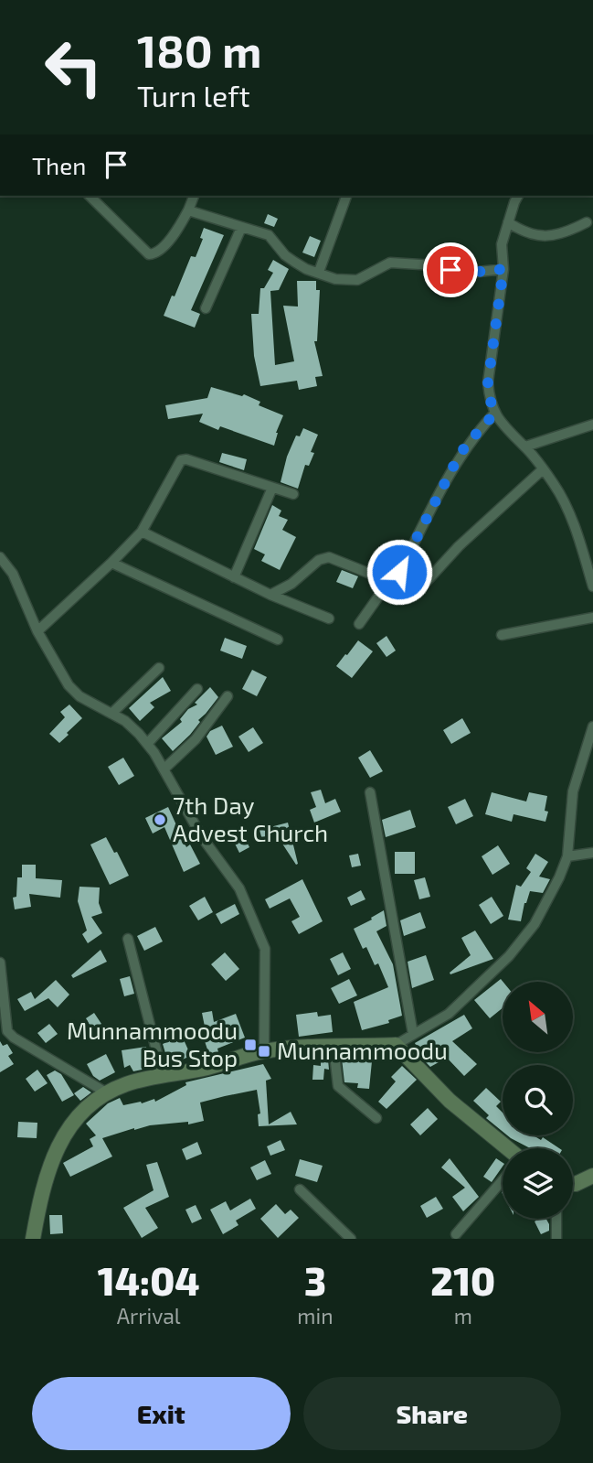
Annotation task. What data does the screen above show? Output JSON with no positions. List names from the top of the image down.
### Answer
{
  "places": {
    "other": ["7th Day Advest Church"],
    "transit": ["Munnammoodu Bus Stop", "Munnammoodu"]
  },
  "north": "top left",
  "page": {
    "turn": ["180 m", "Turn left"],
    "then": "Then",
    "eta": [
      "14:04",
      "Arrival",
      "3",
      "min",
      "210",
      "m"
    ],
    "buttons": ["Exit", "Share"]
  }
}
